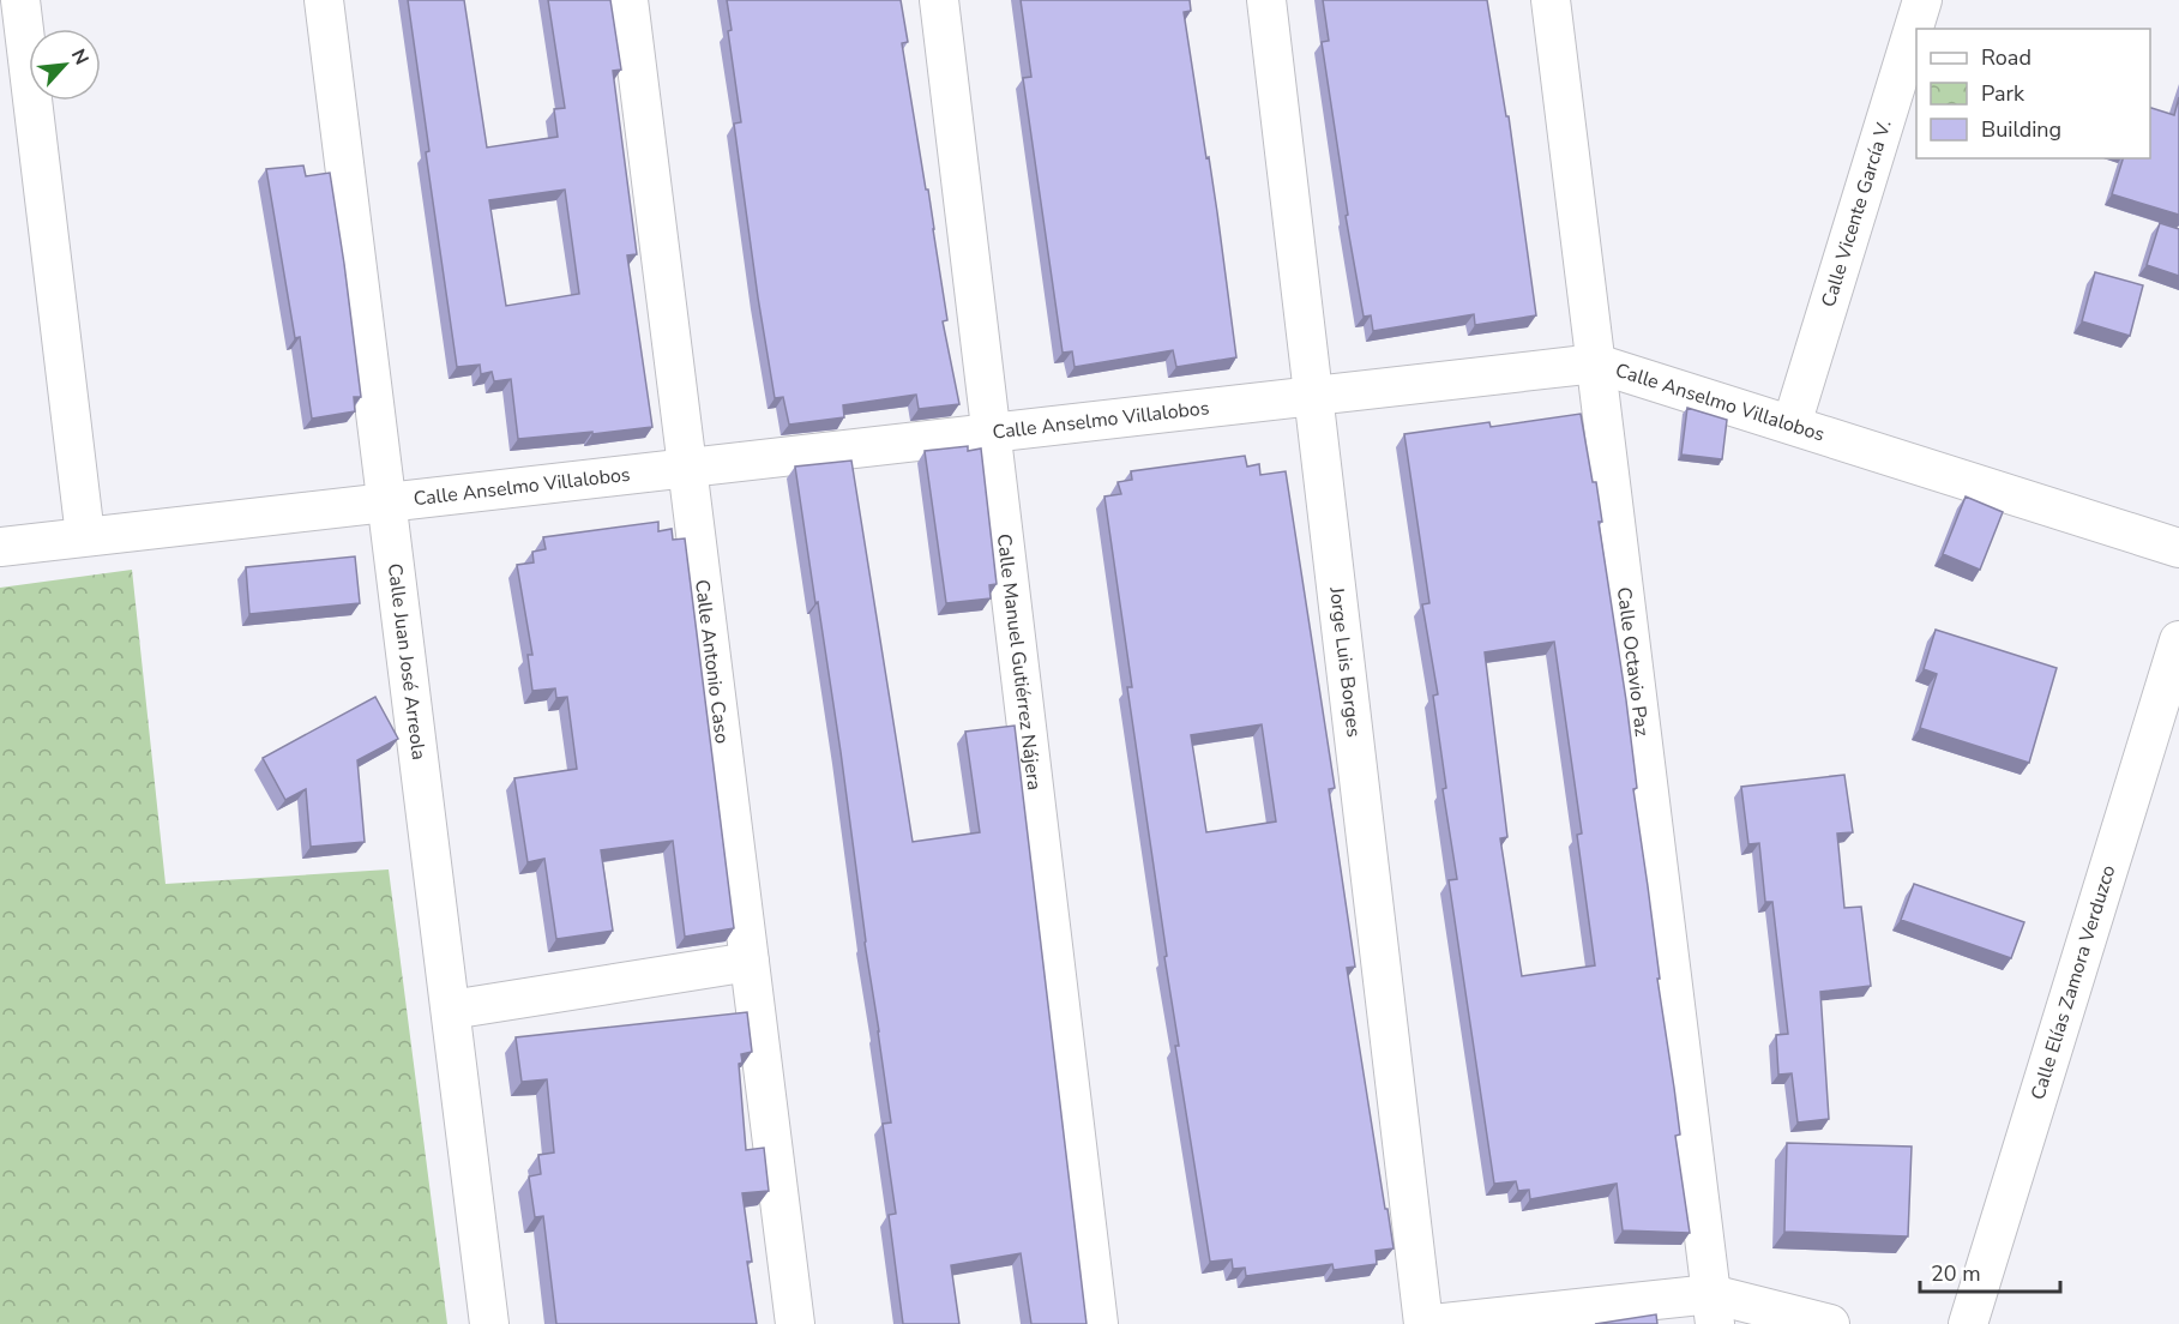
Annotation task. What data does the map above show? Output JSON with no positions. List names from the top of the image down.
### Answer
{
  "streets": {
    "street": [
      "Calle Vicente García V.",
      "Calle Anselmo Villalobos",
      "Calle Juan José Arreola",
      "Calle Antonio Caso",
      "Calle Manuel Gutiérrez Nájera",
      "Jorge Luis Borges",
      "Calle Octavio Paz",
      "Calle Elías Zamora Verduzco"
    ]
  },
  "crossings": [
    ["Calle Vicente García V.", "Calle Anselmo Villalobos"],
    ["Calle Anselmo Villalobos", "Calle Juan José Arreola"],
    ["Calle Anselmo Villalobos", "Calle Antonio Caso"],
    ["Calle Anselmo Villalobos", "Calle Manuel Gutiérrez Nájera"],
    ["Calle Anselmo Villalobos", "Jorge Luis Borges"],
    ["Calle Anselmo Villalobos", "Calle Octavio Paz"]
  ],
  "legend": ["Road", "Park", "Building"],
  "scale_bar": "20 m",
  "north": "top right"
}
